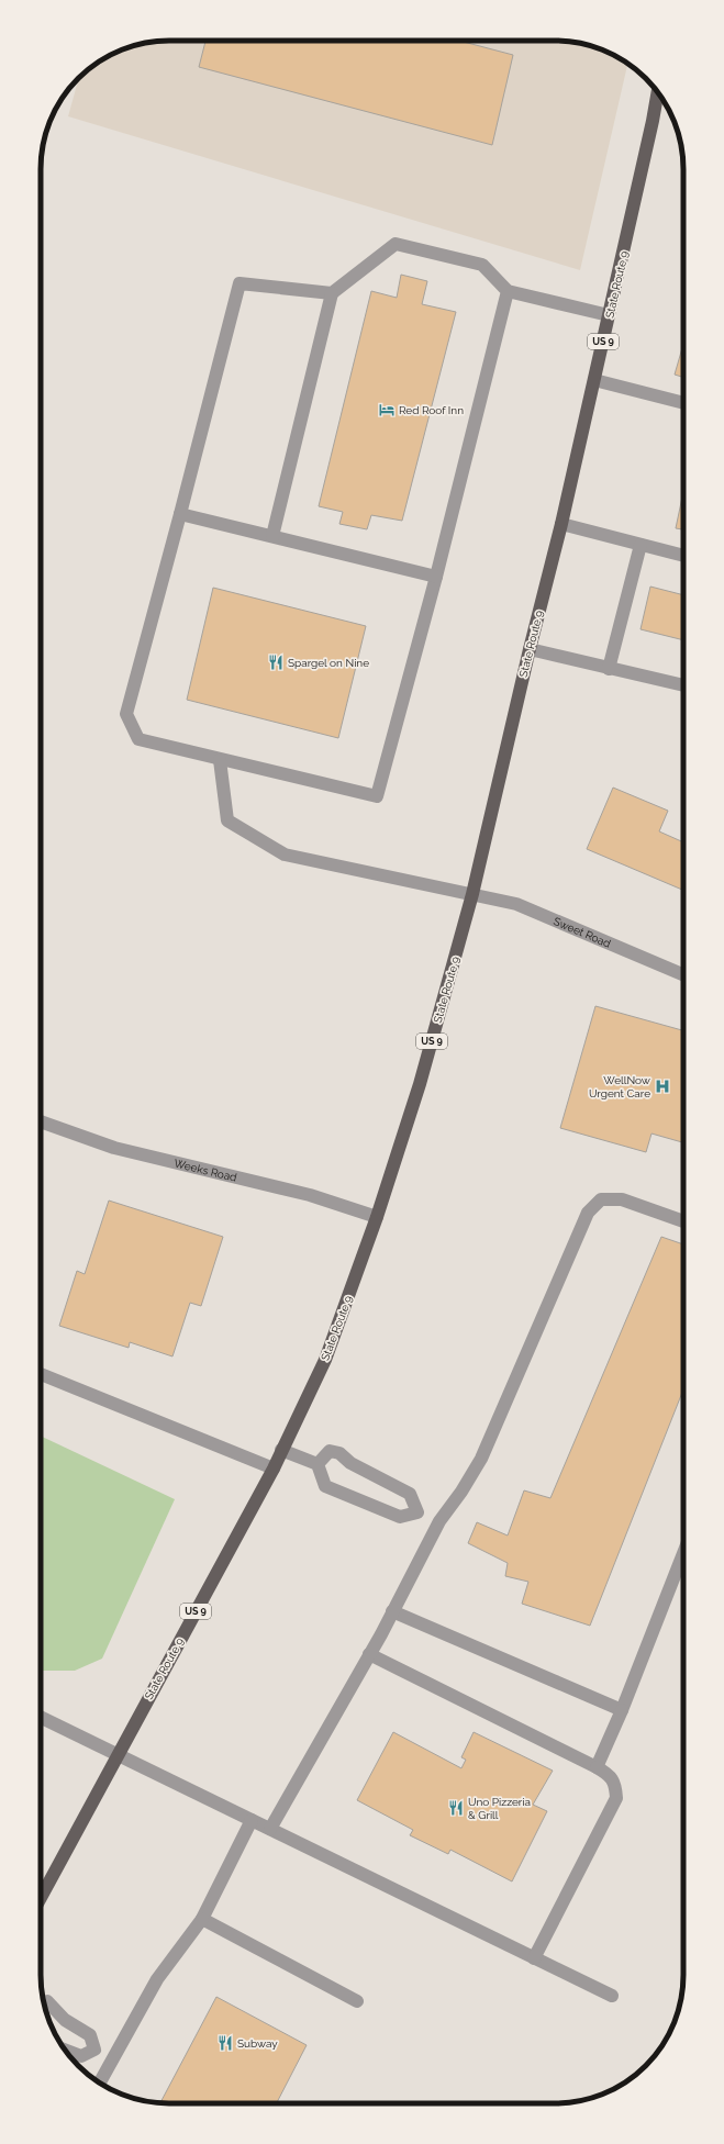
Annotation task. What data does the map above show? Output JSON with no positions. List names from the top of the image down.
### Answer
{
  "streets": {
    "main road": ["State Route 9", "US 9"],
    "street": ["Sweet Road", "Weeks Road"]
  },
  "crossings": [
    ["State Route 9", "Sweet Road"],
    ["State Route 9", "Weeks Road"]
  ],
  "places": {
    "hotel": ["Red Roof Inn"],
    "restaurant": ["Spargel on Nine", "Uno Pizzeria & Grill", "Subway"],
    "hospital": ["WellNow Urgent Care"]
  }
}
